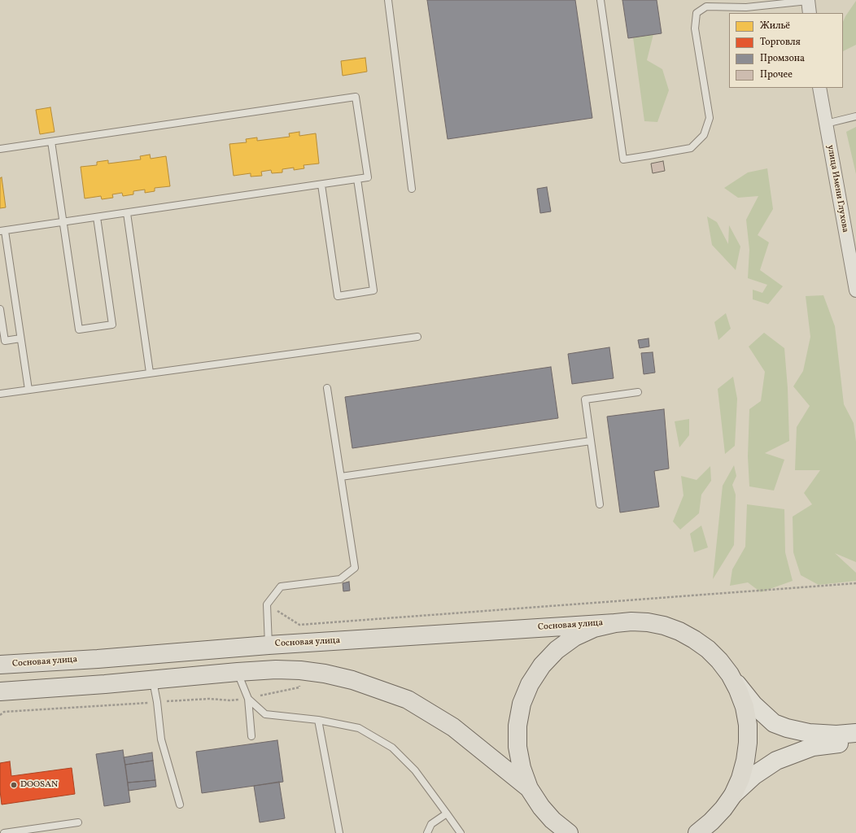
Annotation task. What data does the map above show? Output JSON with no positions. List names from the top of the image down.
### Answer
{
  "streets": {
    "main road": ["Сосновая улица"],
    "street": ["улица Имени Глухова"]
  },
  "places": ["DOOSAN"],
  "legend": [
    "Жильё",
    "Торговля",
    "Промзона",
    "Прочее"
  ]
}
